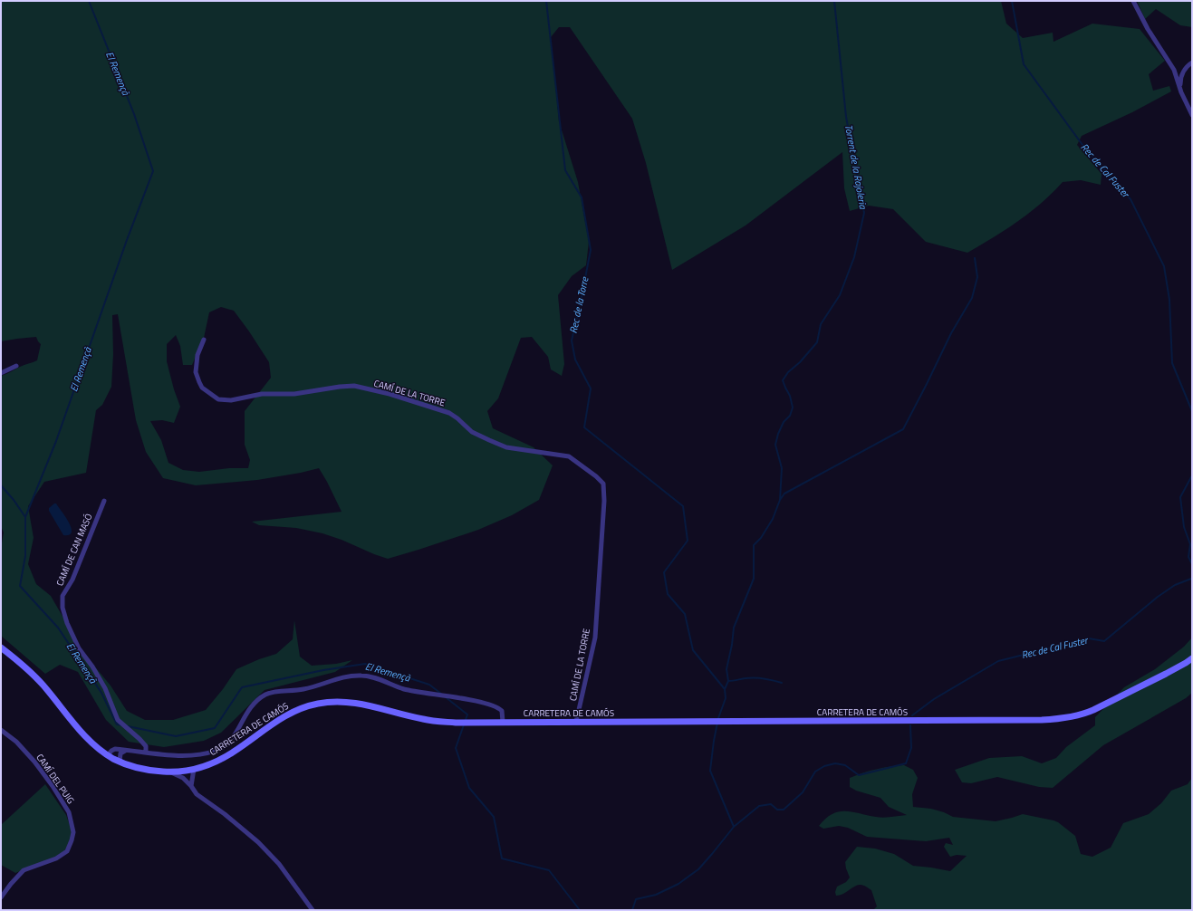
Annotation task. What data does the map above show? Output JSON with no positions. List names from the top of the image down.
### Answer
{
  "streets": {
    "street": [
      "CAMÍ DE LA TORRE",
      "CAMÍ DE CAN MASÓ",
      "CARRETERA DE CAMÓS",
      "CAMÍ DEL PUIG"
    ]
  },
  "crossings": [
    ["CAMÍ DE LA TORRE", "CARRETERA DE CAMÓS"]
  ],
  "water": [
    "El Remençà",
    "Torrent de la Rajoleria",
    "Rec de Cal Fuster",
    "Rec de la Torre"
  ]
}
